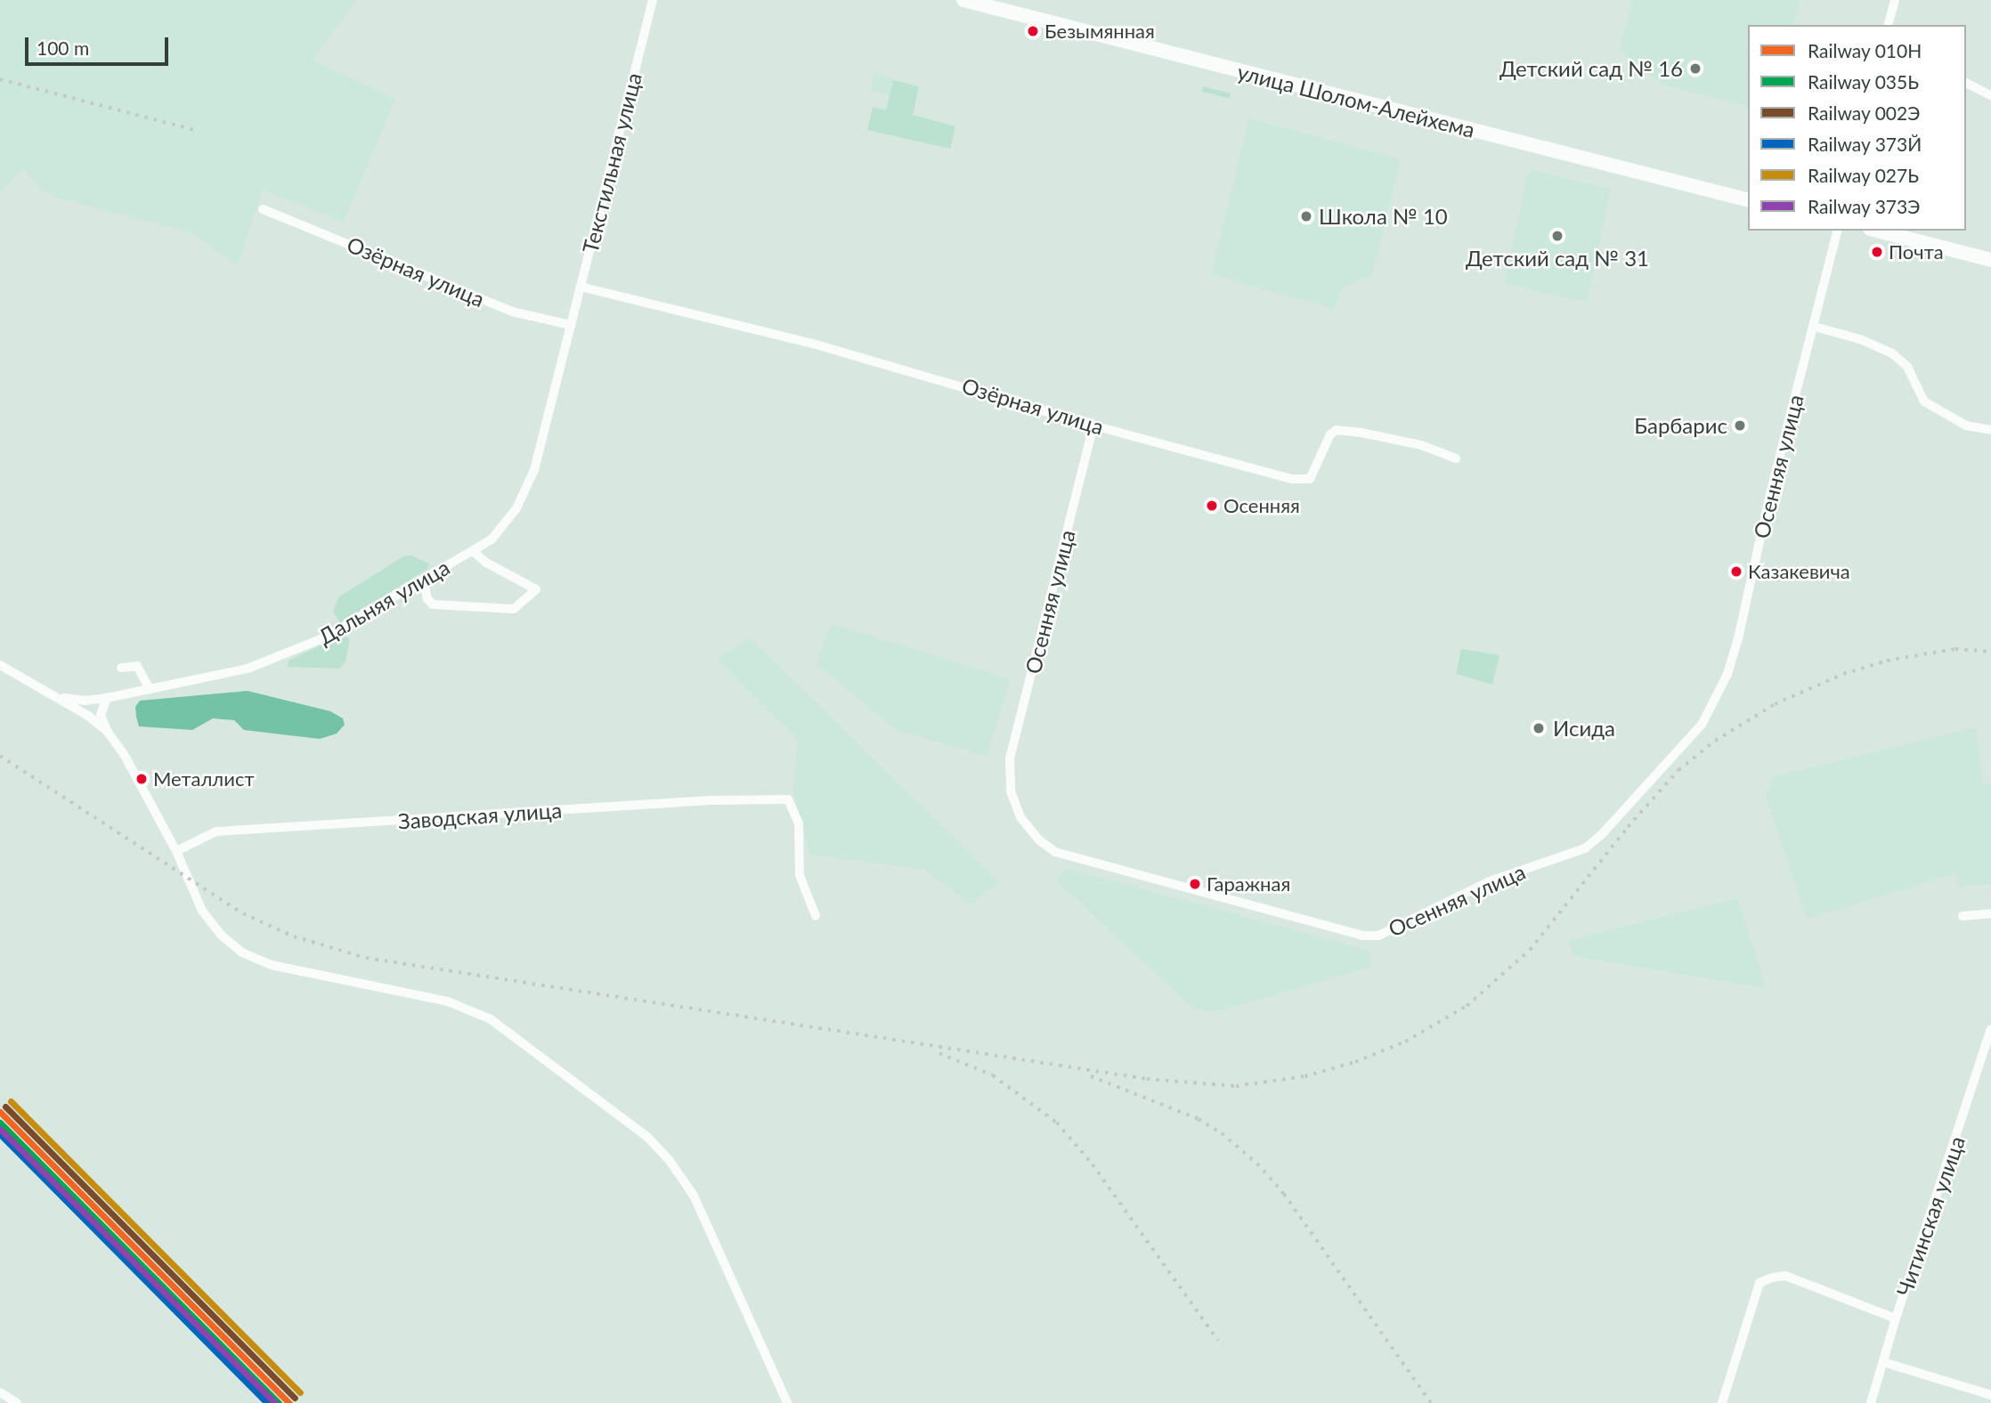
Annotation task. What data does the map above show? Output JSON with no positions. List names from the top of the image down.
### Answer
{
  "streets": {
    "main road": ["улица Шолом-Алейхема"],
    "street": [
      "Текстильная улица",
      "Озёрная улица",
      "Осенняя улица",
      "Дальняя улица",
      "Заводская улица",
      "Читинская улица"
    ]
  },
  "crossings": [
    ["Текстильная улица", "Озёрная улица"],
    ["Текстильная улица", "Дальняя улица"],
    ["Озёрная улица", "Осенняя улица"],
    ["Озёрная улица", "Дальняя улица"]
  ],
  "places": [
    "Безымянная",
    "Детский сад № 16",
    "Школа № 10",
    "Детский сад № 31",
    "Почта",
    "Барбарис",
    "Осенняя",
    "Казакевича",
    "Исида",
    "Металлист",
    "Гаражная"
  ],
  "lines": [
    "rail line 027Ь",
    "rail line 002Э",
    "rail line 010Н",
    "rail line 035Ь",
    "rail line 373Э",
    "rail line 373Й"
  ],
  "legend": [
    "Railway 010Н",
    "Railway 035Ь",
    "Railway 002Э",
    "Railway 373Й",
    "Railway 027Ь",
    "Railway 373Э"
  ],
  "scale_bar": "100 m"
}
